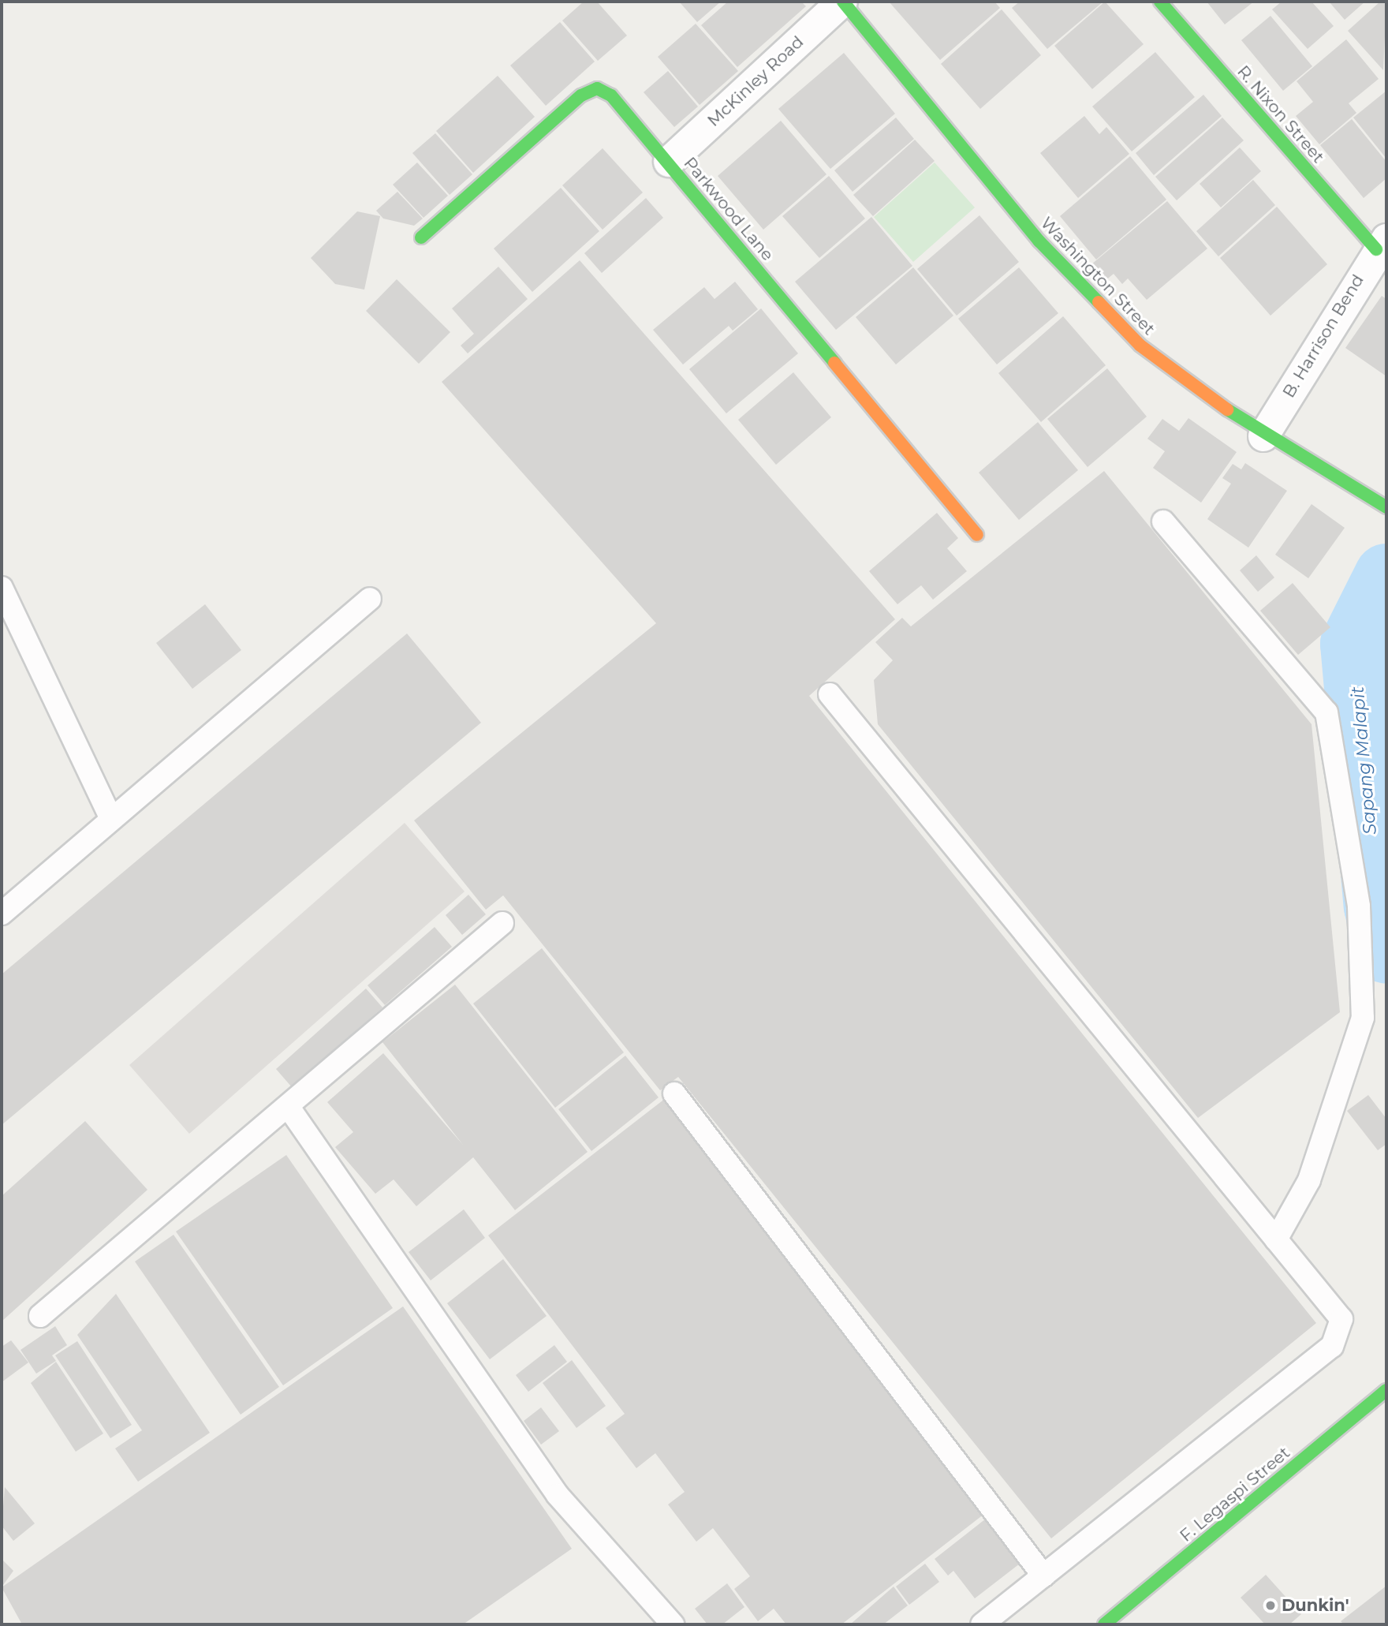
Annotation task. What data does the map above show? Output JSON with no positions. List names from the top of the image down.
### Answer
{
  "streets": {
    "street": [
      "McKinley Road",
      "R. Nixon Street",
      "Parkwood Lane",
      "Washington Street",
      "B. Harrison Bend",
      "F. Legaspi Street"
    ]
  },
  "crossings": [
    ["McKinley Road", "Parkwood Lane"],
    ["McKinley Road", "Washington Street"],
    ["R. Nixon Street", "B. Harrison Bend"],
    ["Washington Street", "B. Harrison Bend"]
  ],
  "water": ["Sapang Malapit"],
  "places": ["Dunkin'"]
}
